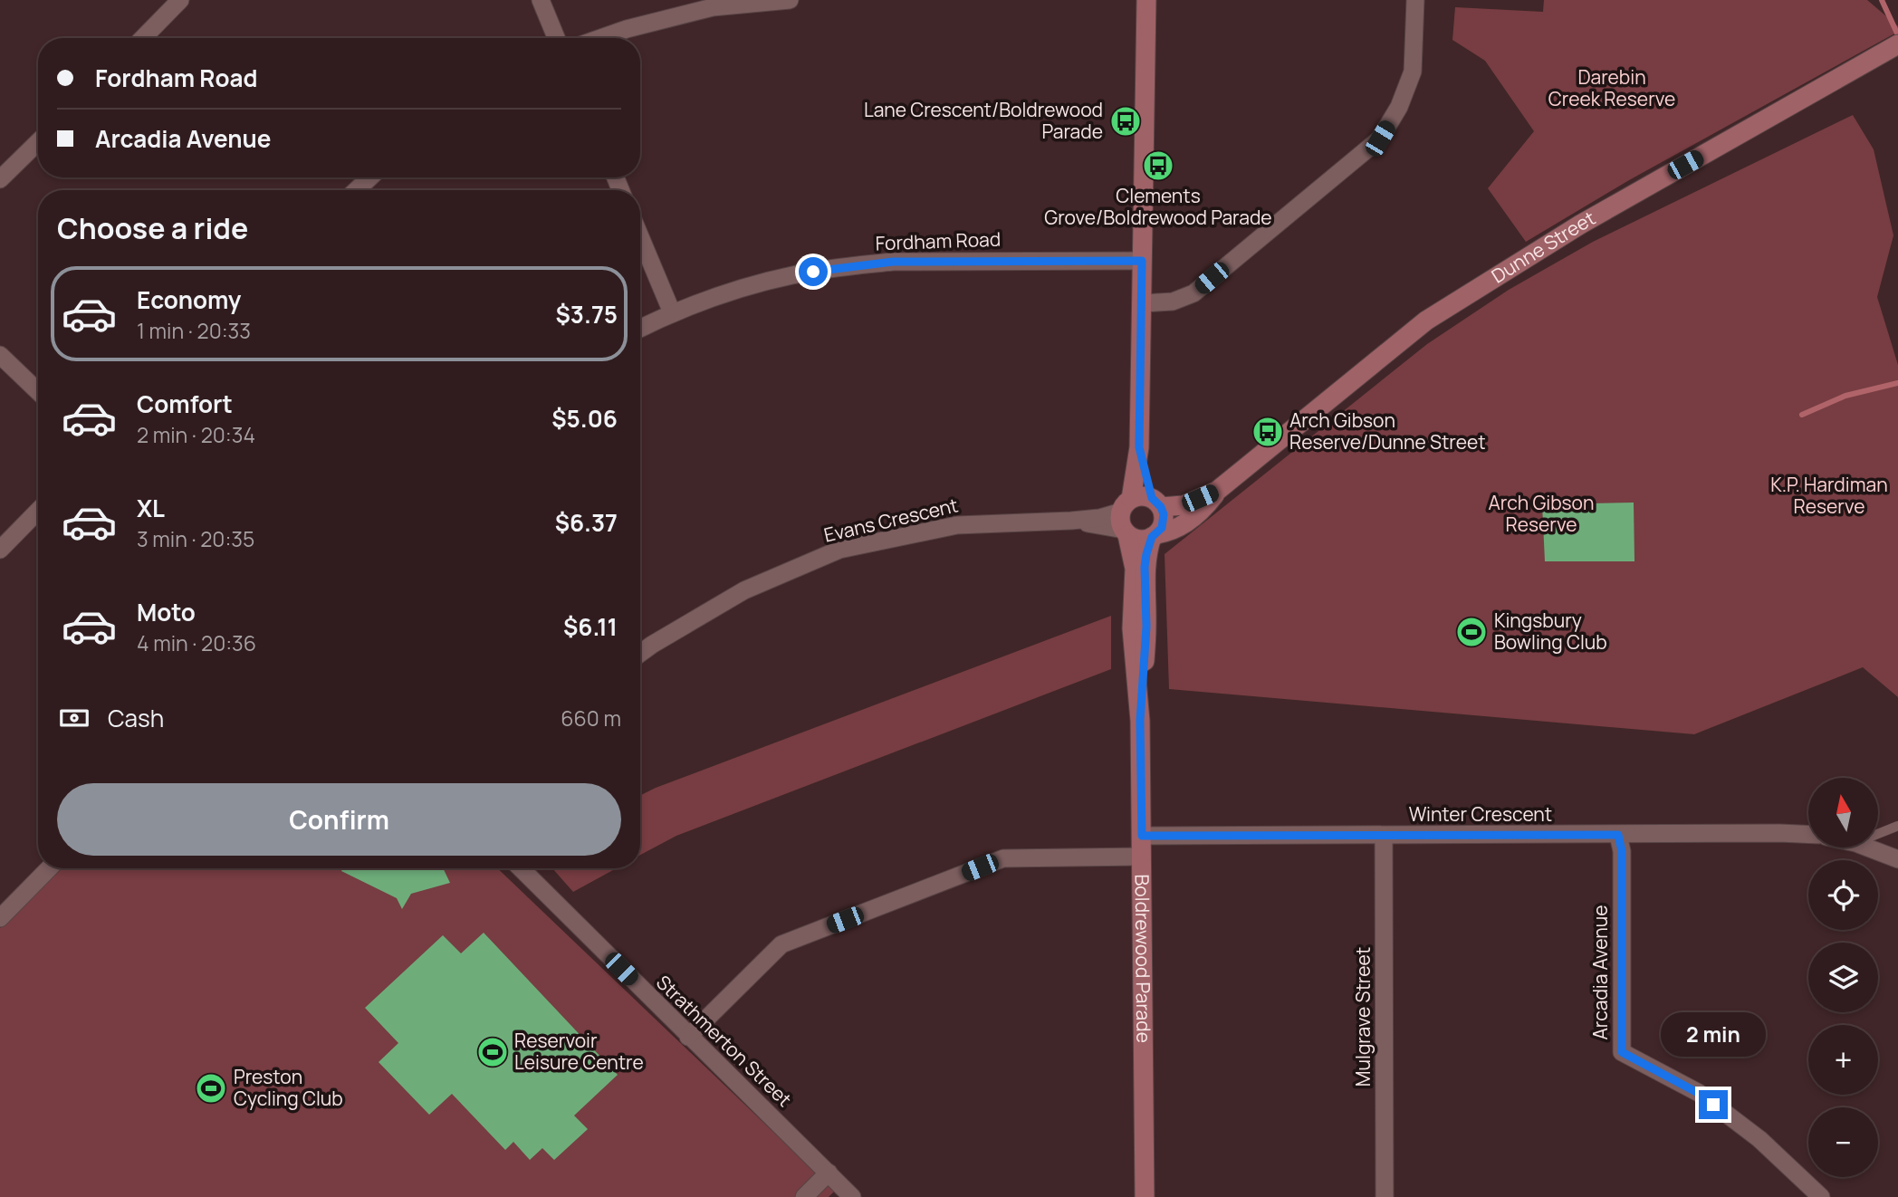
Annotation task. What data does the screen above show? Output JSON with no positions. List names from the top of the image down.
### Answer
{
  "streets": {
    "main road": ["Dunne Street", "Boldrewood Parade"],
    "street": [
      "Fordham Road",
      "Evans Crescent",
      "Winter Crescent",
      "Arcadia Avenue",
      "Mulgrave Street",
      "Strathmerton Street"
    ]
  },
  "crossings": [
    ["Fordham Road", "Boldrewood Parade"],
    ["Dunne Street", "Evans Crescent"],
    ["Dunne Street", "Boldrewood Parade"],
    ["Evans Crescent", "Boldrewood Parade"],
    ["Winter Crescent", "Boldrewood Parade"],
    ["Winter Crescent", "Arcadia Avenue"],
    ["Winter Crescent", "Mulgrave Street"]
  ],
  "parks": ["Darebin Creek Reserve", "K.P. Hardiman Reserve", "Arch Gibson Reserve"],
  "places": {
    "bus stop": ["Lane Crescent/Boldrewood Parade", "Clements Grove/Boldrewood Parade", "Arch Gibson Reserve/Dunne Street"],
    "sports": ["Kingsbury Bowling Club", "Reservoir Leisure Centre", "Preston Cycling Club"]
  },
  "north": "top",
  "page": {
    "banner": ["Fordham Road", "Arcadia Avenue"],
    "heading": "Choose a ride",
    "list": [
      {
        "name": "Economy",
        "note": "1 min · 20:33",
        "value": "$3.75"
      },
      {
        "name": "Comfort",
        "note": "2 min · 20:34",
        "value": "$5.06"
      },
      {
        "name": "XL",
        "note": "3 min · 20:35",
        "value": "$6.37"
      },
      {
        "name": "Moto",
        "note": "4 min · 20:36",
        "value": "$6.11"
      }
    ],
    "pay": ["Cash", "660 m"],
    "buttons": "Confirm",
    "map_buttons": ["+", "−"],
    "bubble": "2 min"
  }
}
